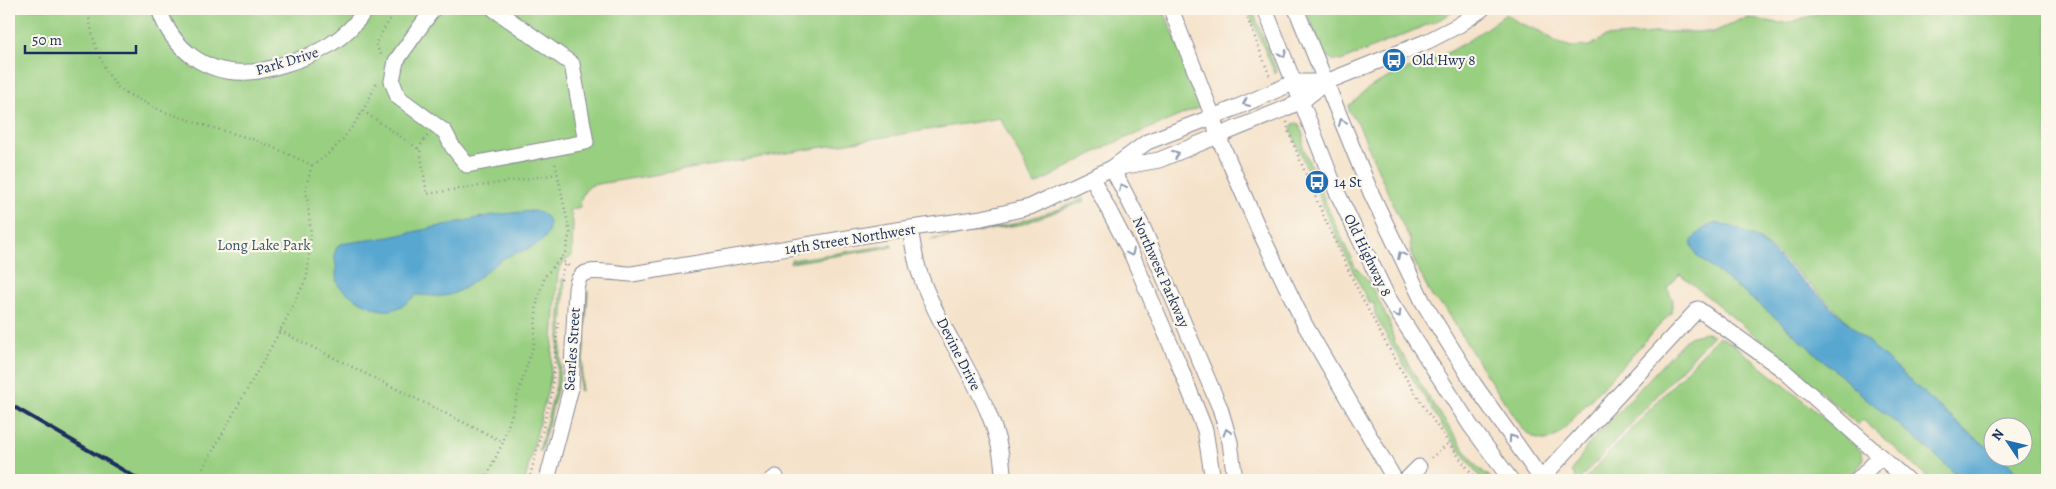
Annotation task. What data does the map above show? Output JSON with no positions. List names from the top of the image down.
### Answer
{
  "streets": {
    "street": [
      "Park Drive",
      "14th Street Northwest",
      "Old Highway 8",
      "Northwest Parkway",
      "Searles Street",
      "Devine Drive"
    ]
  },
  "crossings": [
    ["14th Street Northwest", "Old Highway 8"],
    ["14th Street Northwest", "Northwest Parkway"],
    ["14th Street Northwest", "Searles Street"],
    ["14th Street Northwest", "Devine Drive"]
  ],
  "parks": ["Long Lake Park"],
  "places": {
    "bus stop": ["Old Hwy 8", "14 St"]
  },
  "scale_bar": "50 m",
  "north": "top left"
}
